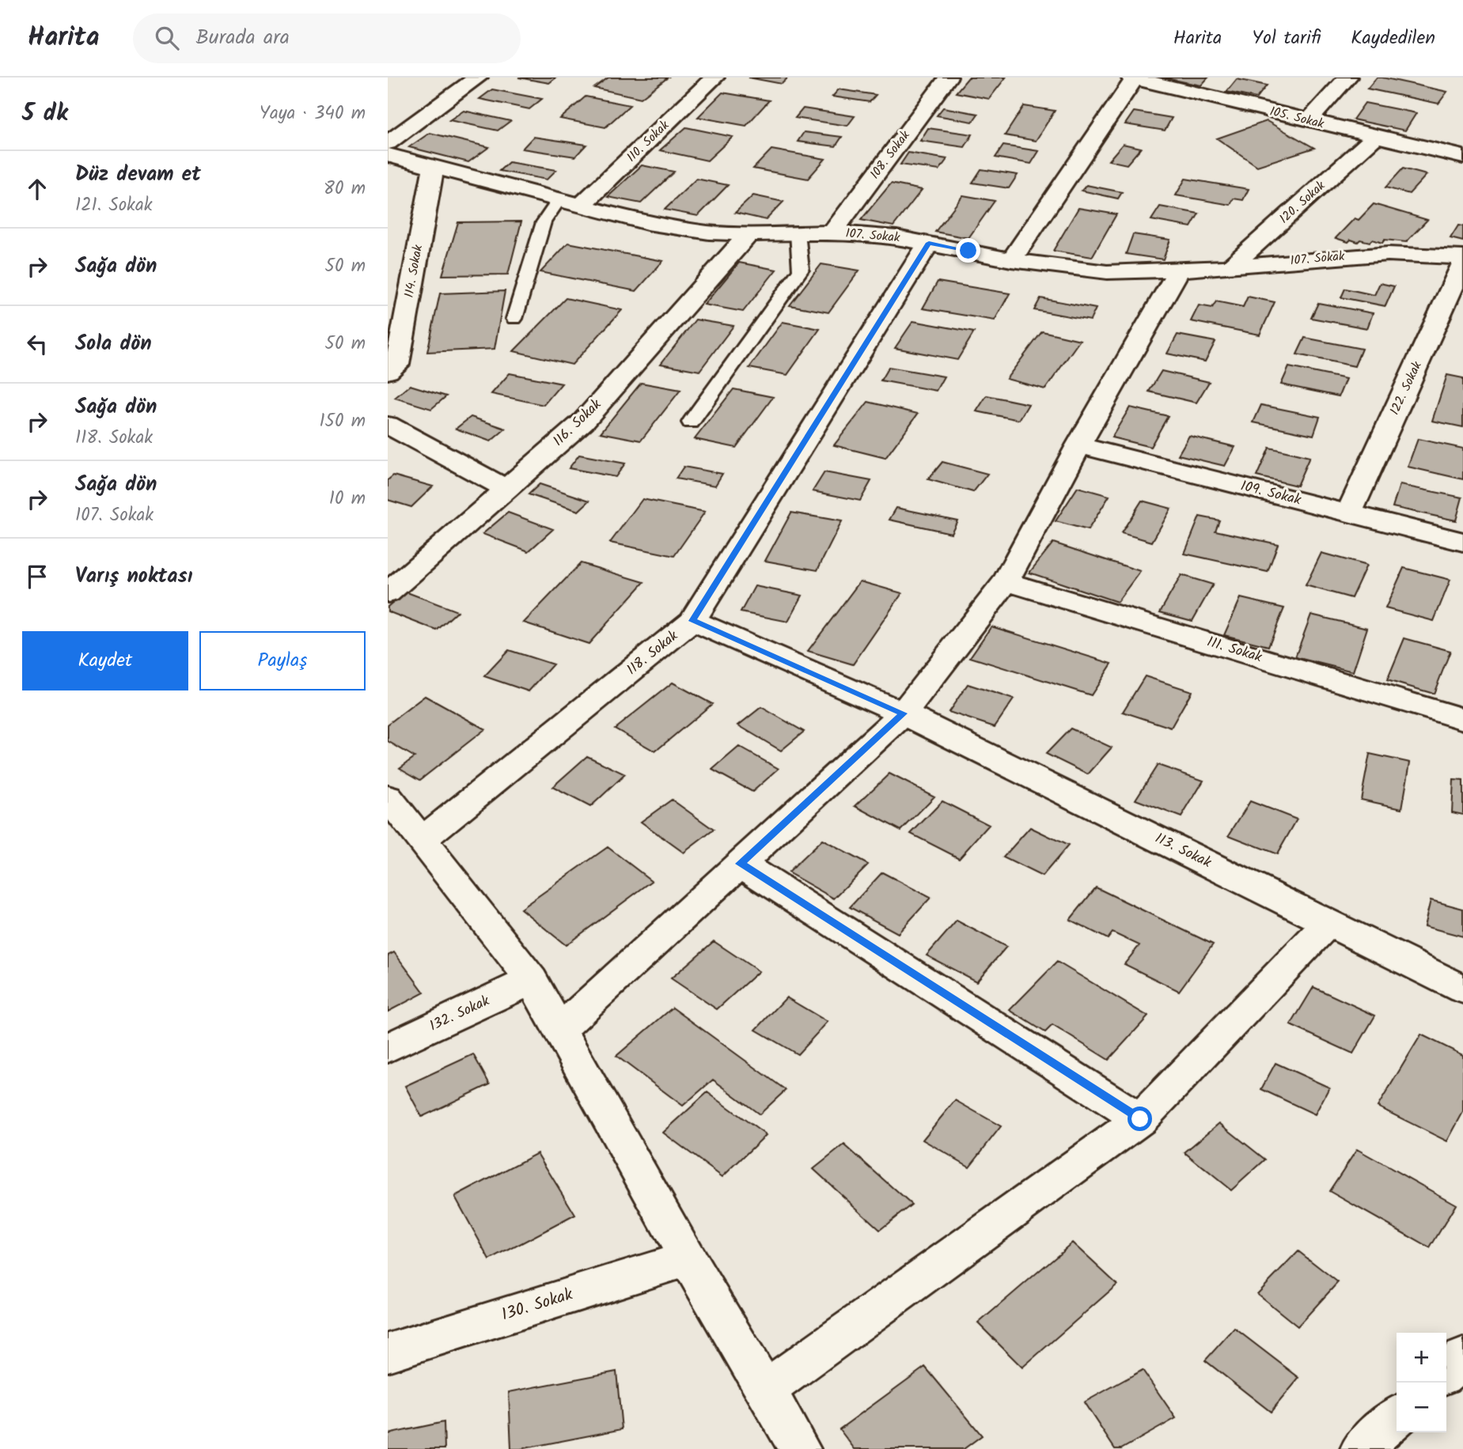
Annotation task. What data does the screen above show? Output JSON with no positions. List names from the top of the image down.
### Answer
{
  "streets": {
    "street": [
      "105. Sokak",
      "110. Sokak",
      "108. Sokak",
      "120. Sokak",
      "107. Sokak",
      "114. Sokak",
      "122. Sokak",
      "116. Sokak",
      "109. Sokak",
      "111. Sokak",
      "118. Sokak",
      "113. Sokak",
      "132. Sokak",
      "130. Sokak"
    ]
  },
  "crossings": [
    ["105. Sokak", "120. Sokak"],
    ["110. Sokak", "107. Sokak"],
    ["108. Sokak", "107. Sokak"],
    ["120. Sokak", "107. Sokak"],
    ["107. Sokak", "114. Sokak"],
    ["107. Sokak", "116. Sokak"],
    ["107. Sokak", "118. Sokak"],
    ["122. Sokak", "109. Sokak"],
    ["118. Sokak", "113. Sokak"]
  ],
  "page": {
    "header": "Harita",
    "search": "Burada ara",
    "nav": ["Harita", "Yol tarifi", "Kaydedilen"],
    "heading": ["5 dk", "Yaya · 340 m"],
    "list": [
      ["Düz devam et", "121. Sokak", "80 m"],
      ["Sağa dön", "50 m"],
      ["Sola dön", "50 m"],
      ["Sağa dön", "118. Sokak", "150 m"],
      ["Sağa dön", "107. Sokak", "10 m"],
      "Varış noktası"
    ],
    "buttons": ["Kaydet", "Paylaş"],
    "map_buttons": ["+", "−"]
  }
}
